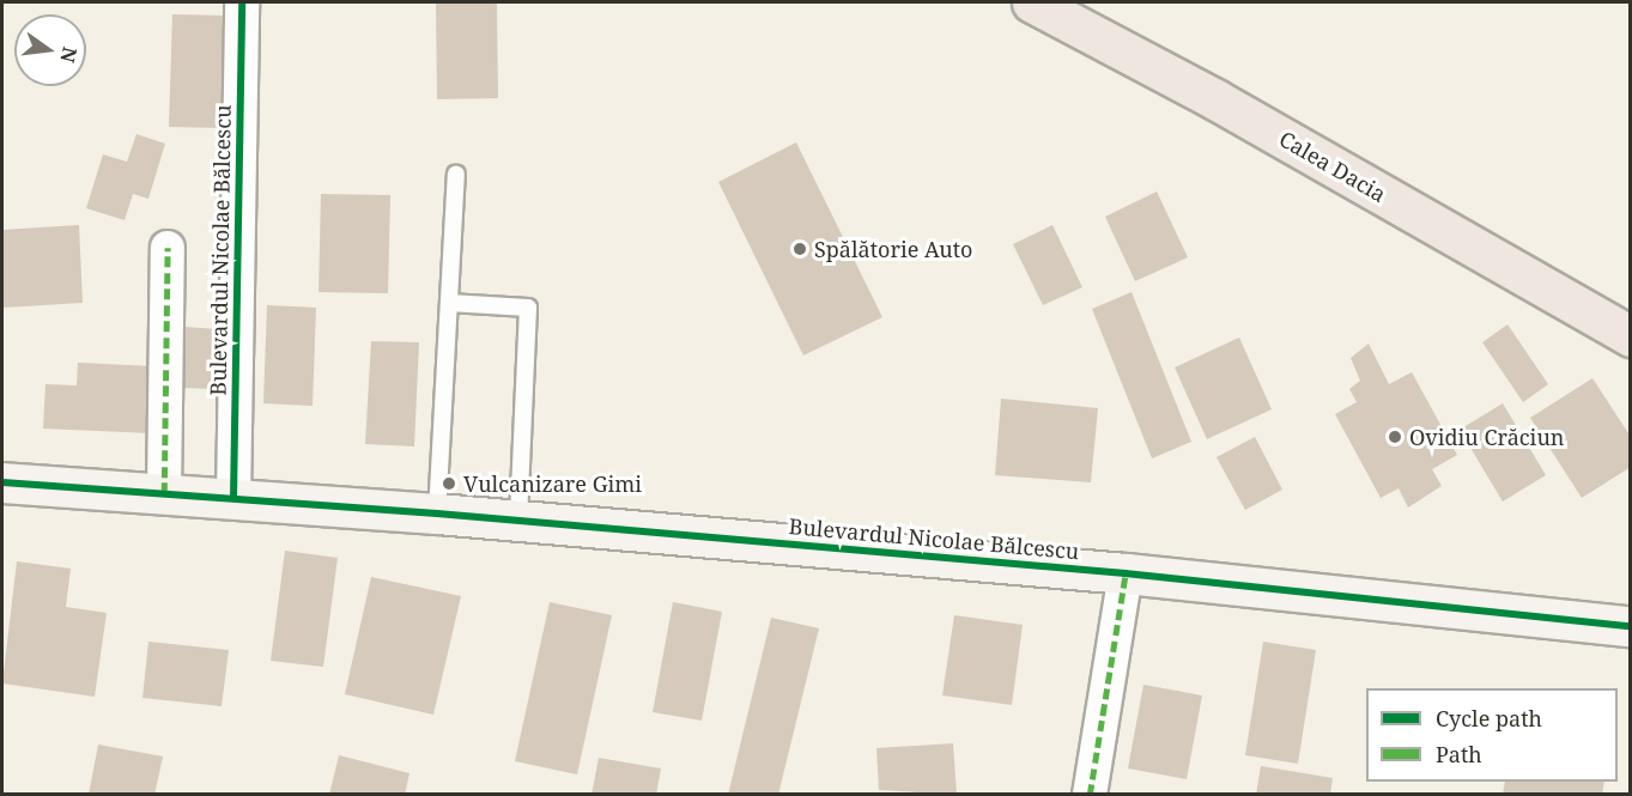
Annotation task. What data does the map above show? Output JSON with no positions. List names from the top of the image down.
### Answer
{
  "streets": {
    "main road": ["Calea Dacia"],
    "street": ["Bulevardul Nicolae Bălcescu"]
  },
  "places": ["Spălătorie Auto", "Ovidiu Crăciun", "Vulcanizare Gimi"],
  "legend": ["Cycle path", "Path"],
  "north": "right"
}
